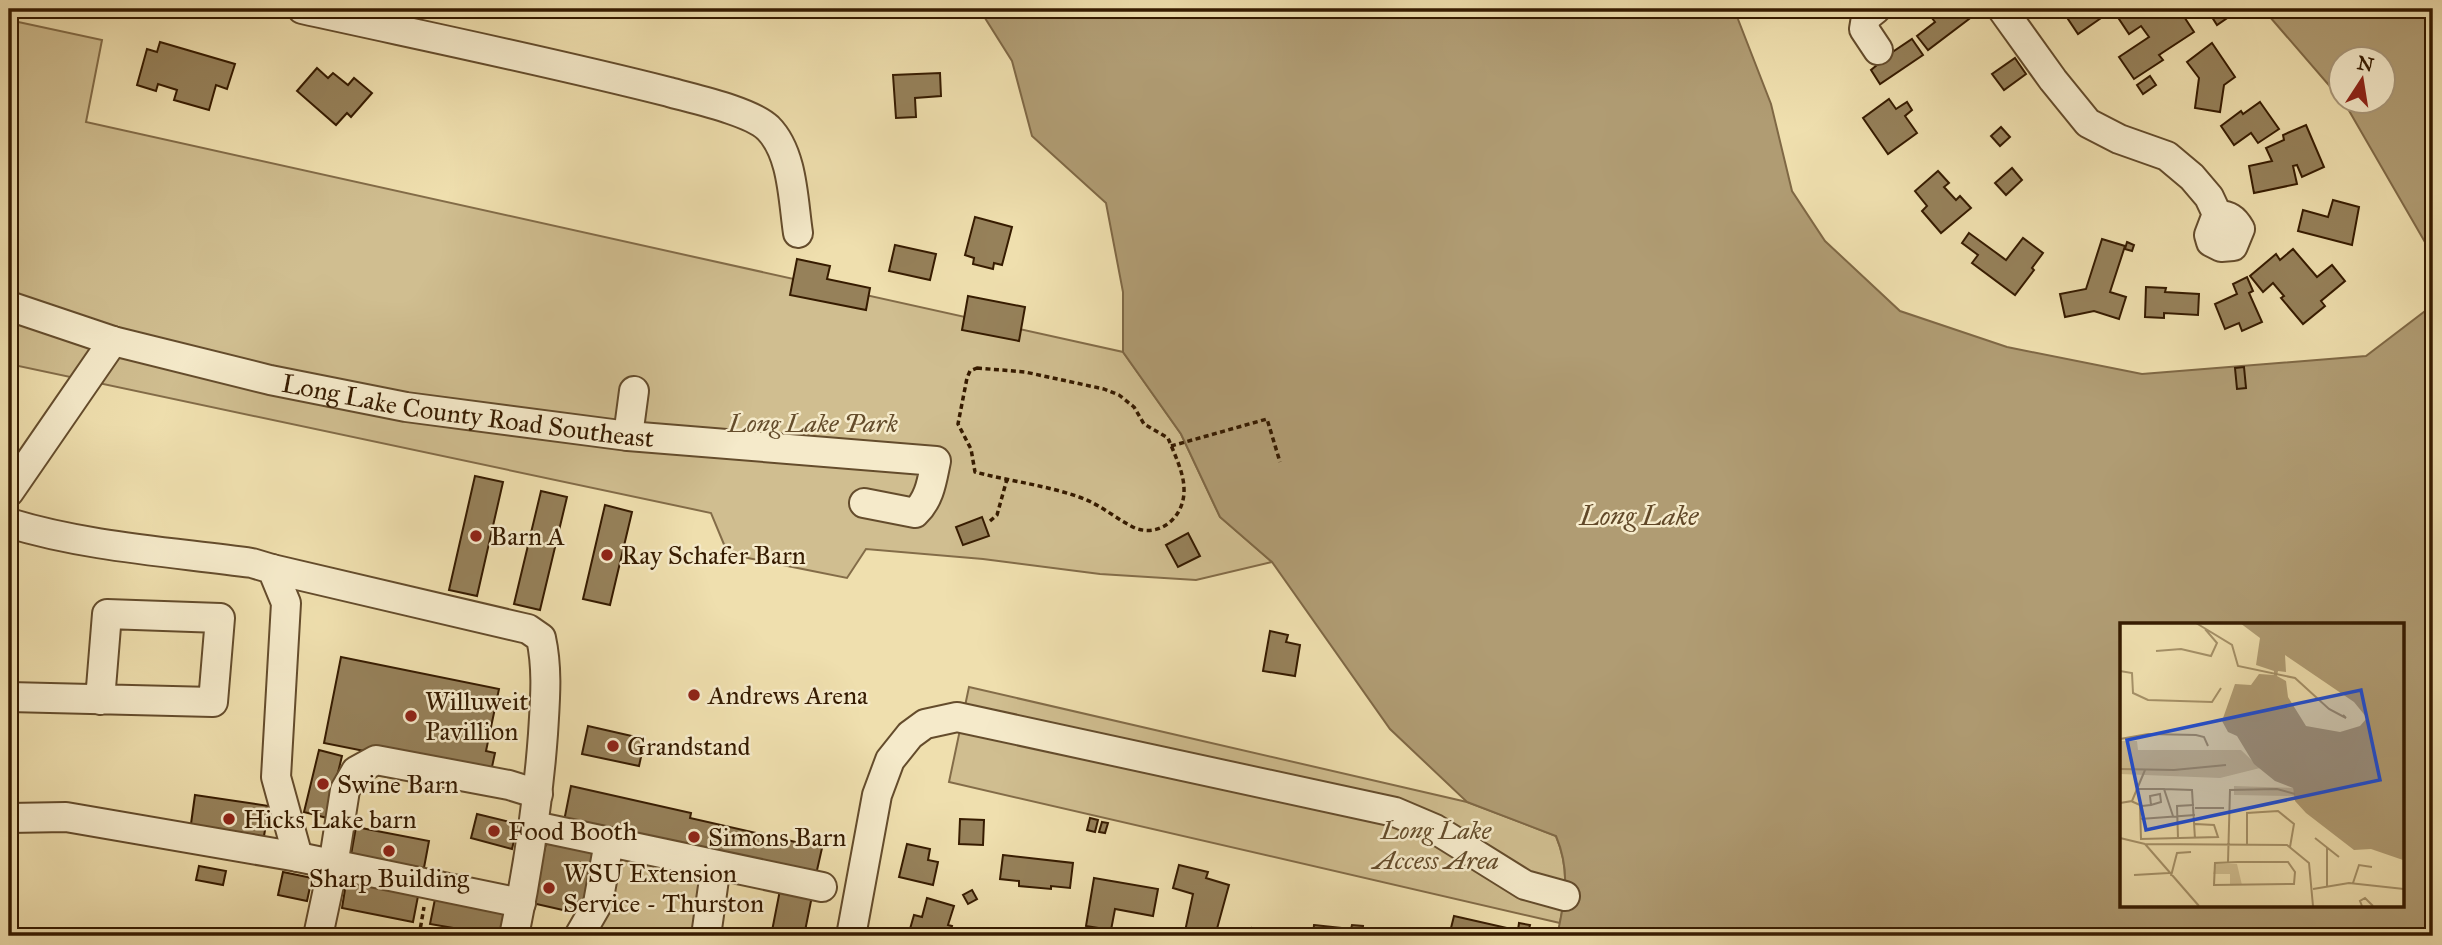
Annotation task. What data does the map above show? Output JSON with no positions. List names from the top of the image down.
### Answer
{
  "streets": {
    "street": ["Long Lake County Road Southeast"]
  },
  "water": ["Long Lake"],
  "parks": ["Long Lake Park", "Long Lake Access Area"],
  "places": [
    "Barn A",
    "Ray Schafer Barn",
    "Andrews Arena",
    "Willuweit Pavillion",
    "Grandstand",
    "Swine Barn",
    "Hicks Lake barn",
    "Food Booth",
    "Simons Barn",
    "Sharp Building",
    "WSU Extension Service - Thurston"
  ],
  "north": "top"
}
